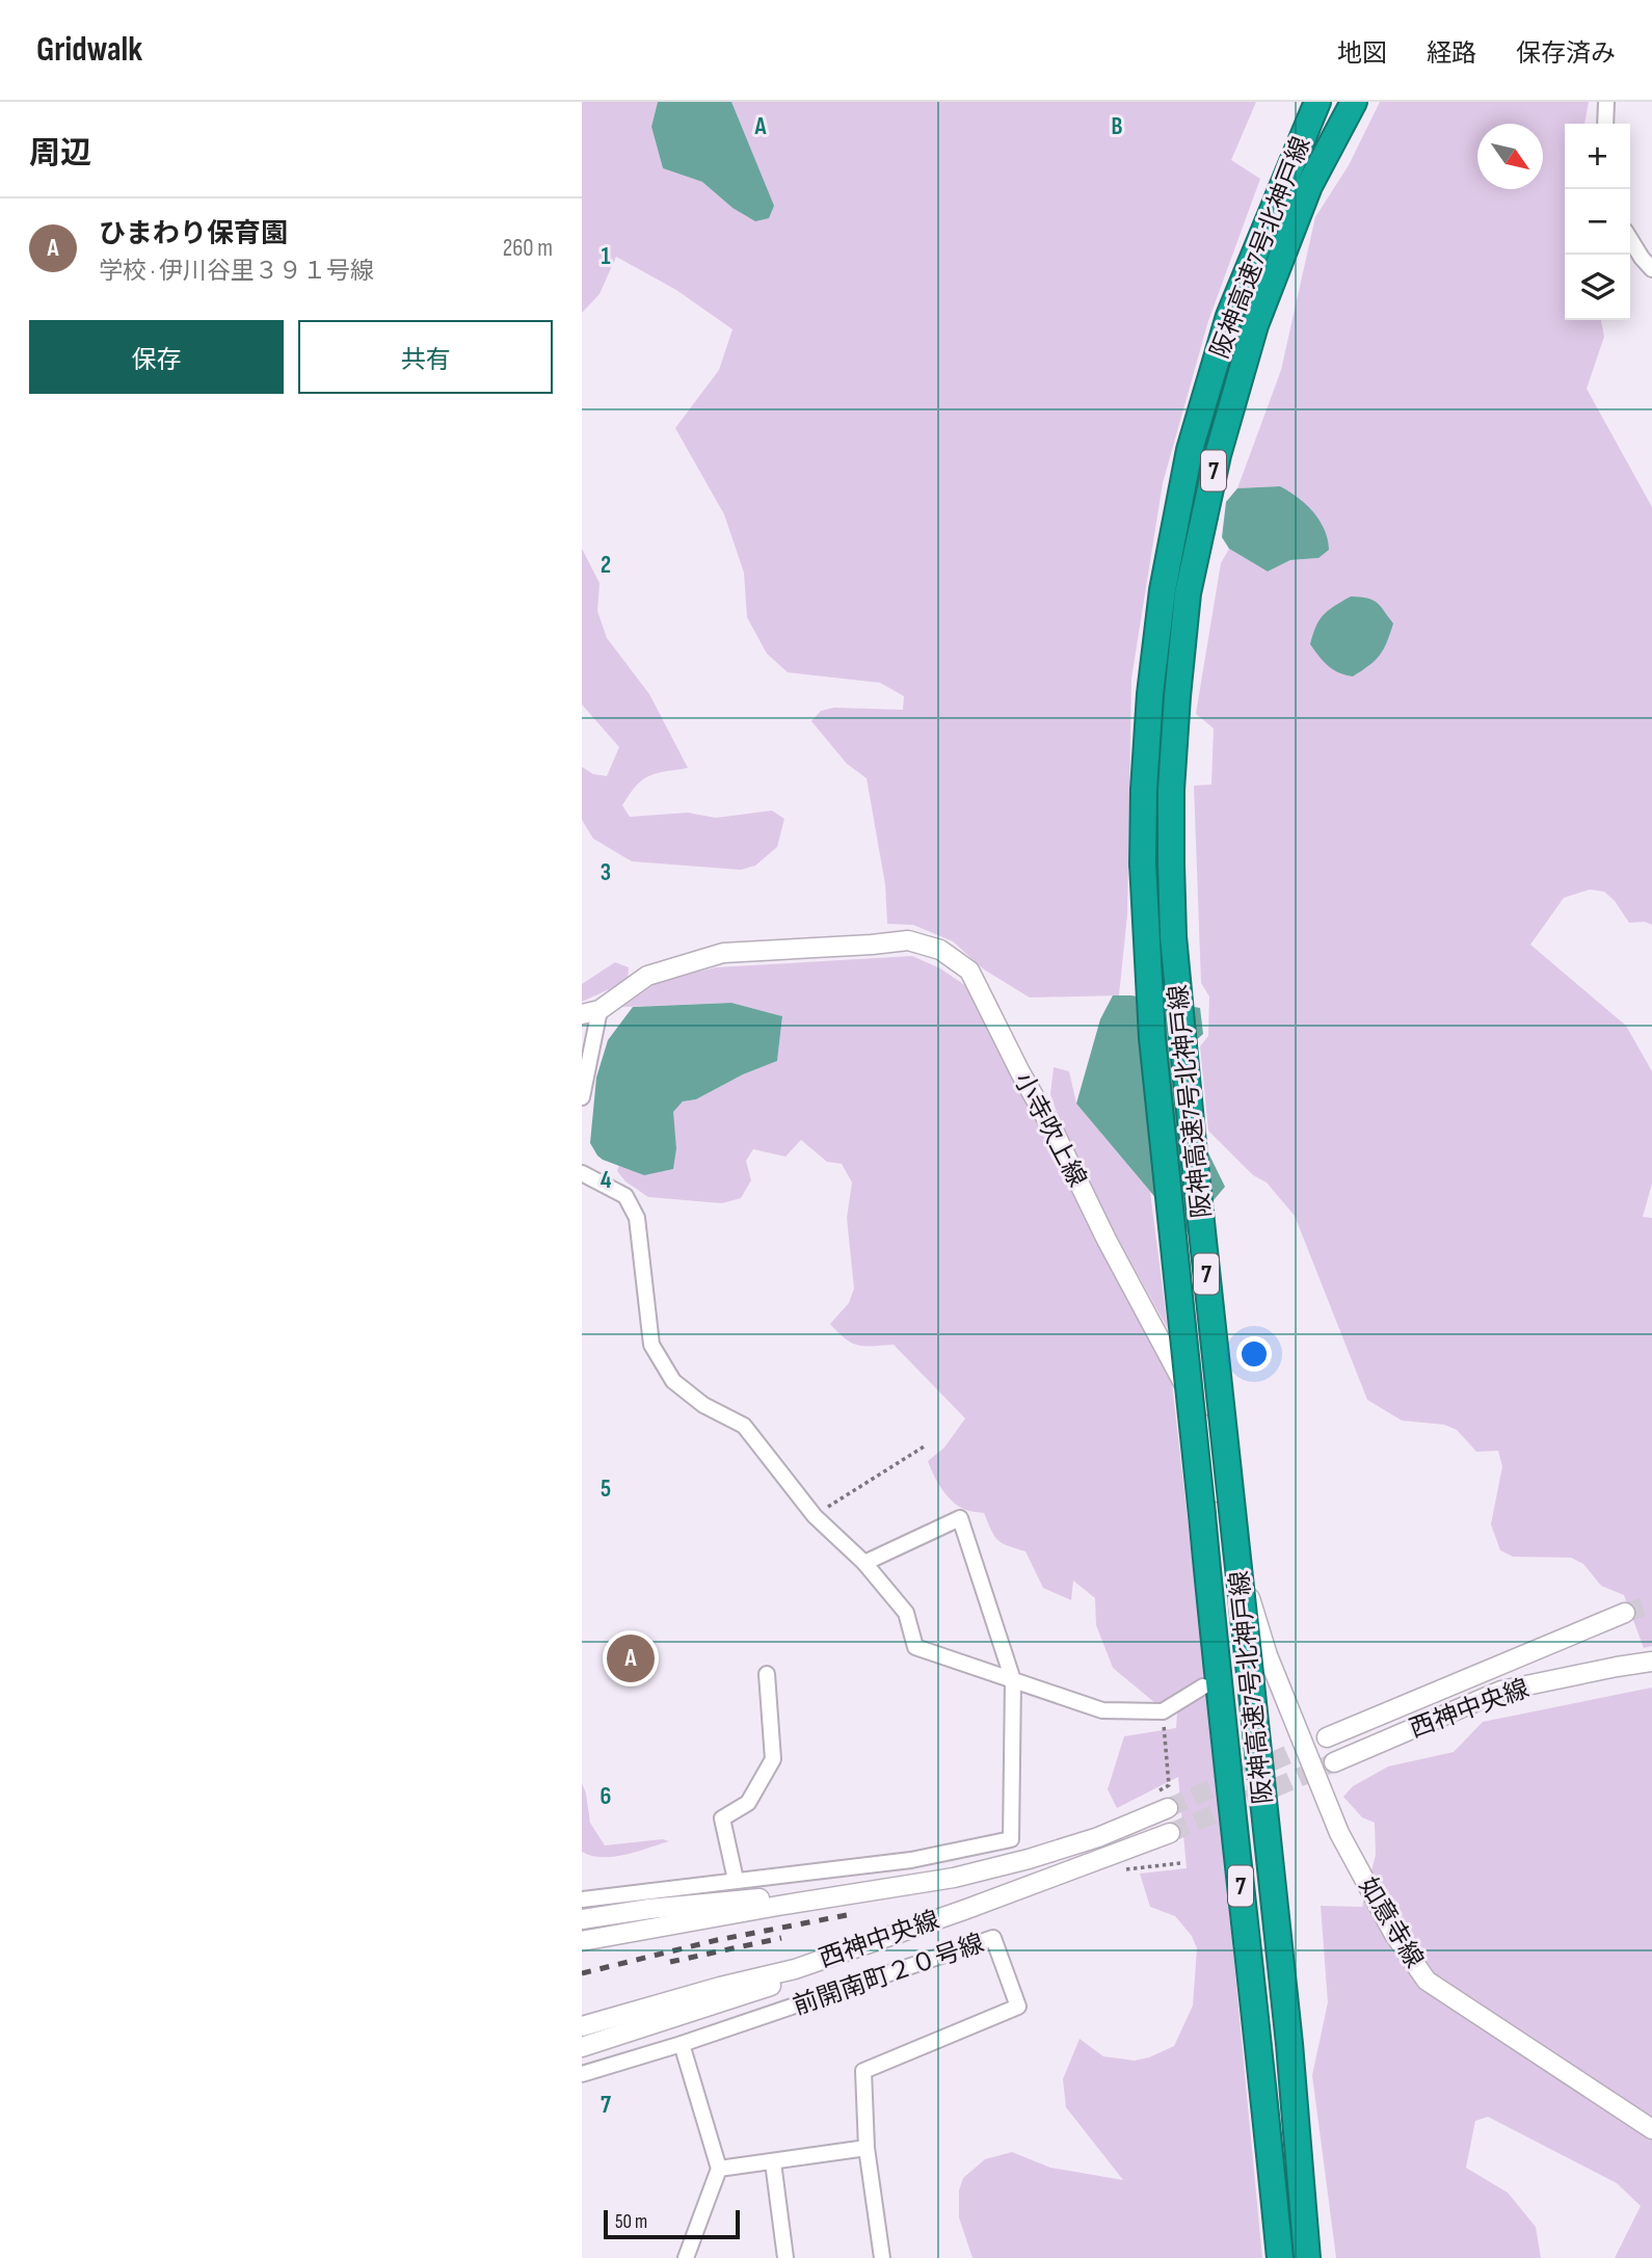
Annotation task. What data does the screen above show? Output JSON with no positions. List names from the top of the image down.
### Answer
{
  "streets": {
    "highway": ["阪神高速7号北神戸線", "7"],
    "street": [
      "小寺吹上線",
      "西神中央線",
      "如意寺線",
      "前開南町２０号線"
    ]
  },
  "crossings": [
    ["小寺吹上線", "如意寺線"]
  ],
  "scale_bar": "50 m",
  "north": "bottom right",
  "page": {
    "header": "Gridwalk",
    "nav": ["地図", "経路", "保存済み"],
    "heading": "周辺",
    "map_buttons": ["+", "−"],
    "list": [
      {
        "mark": "A",
        "name": "ひまわり保育園",
        "note": "学校 · 伊川谷里３９１号線",
        "value": "260 m"
      }
    ],
    "buttons": ["保存", "共有"],
    "pins": "A",
    "scale": "50 m"
  },
  "grid": {
    "columns": ["A", "B"],
    "rows": [
      "1",
      "2",
      "3",
      "4",
      "5",
      "6",
      "7"
    ]
  }
}
